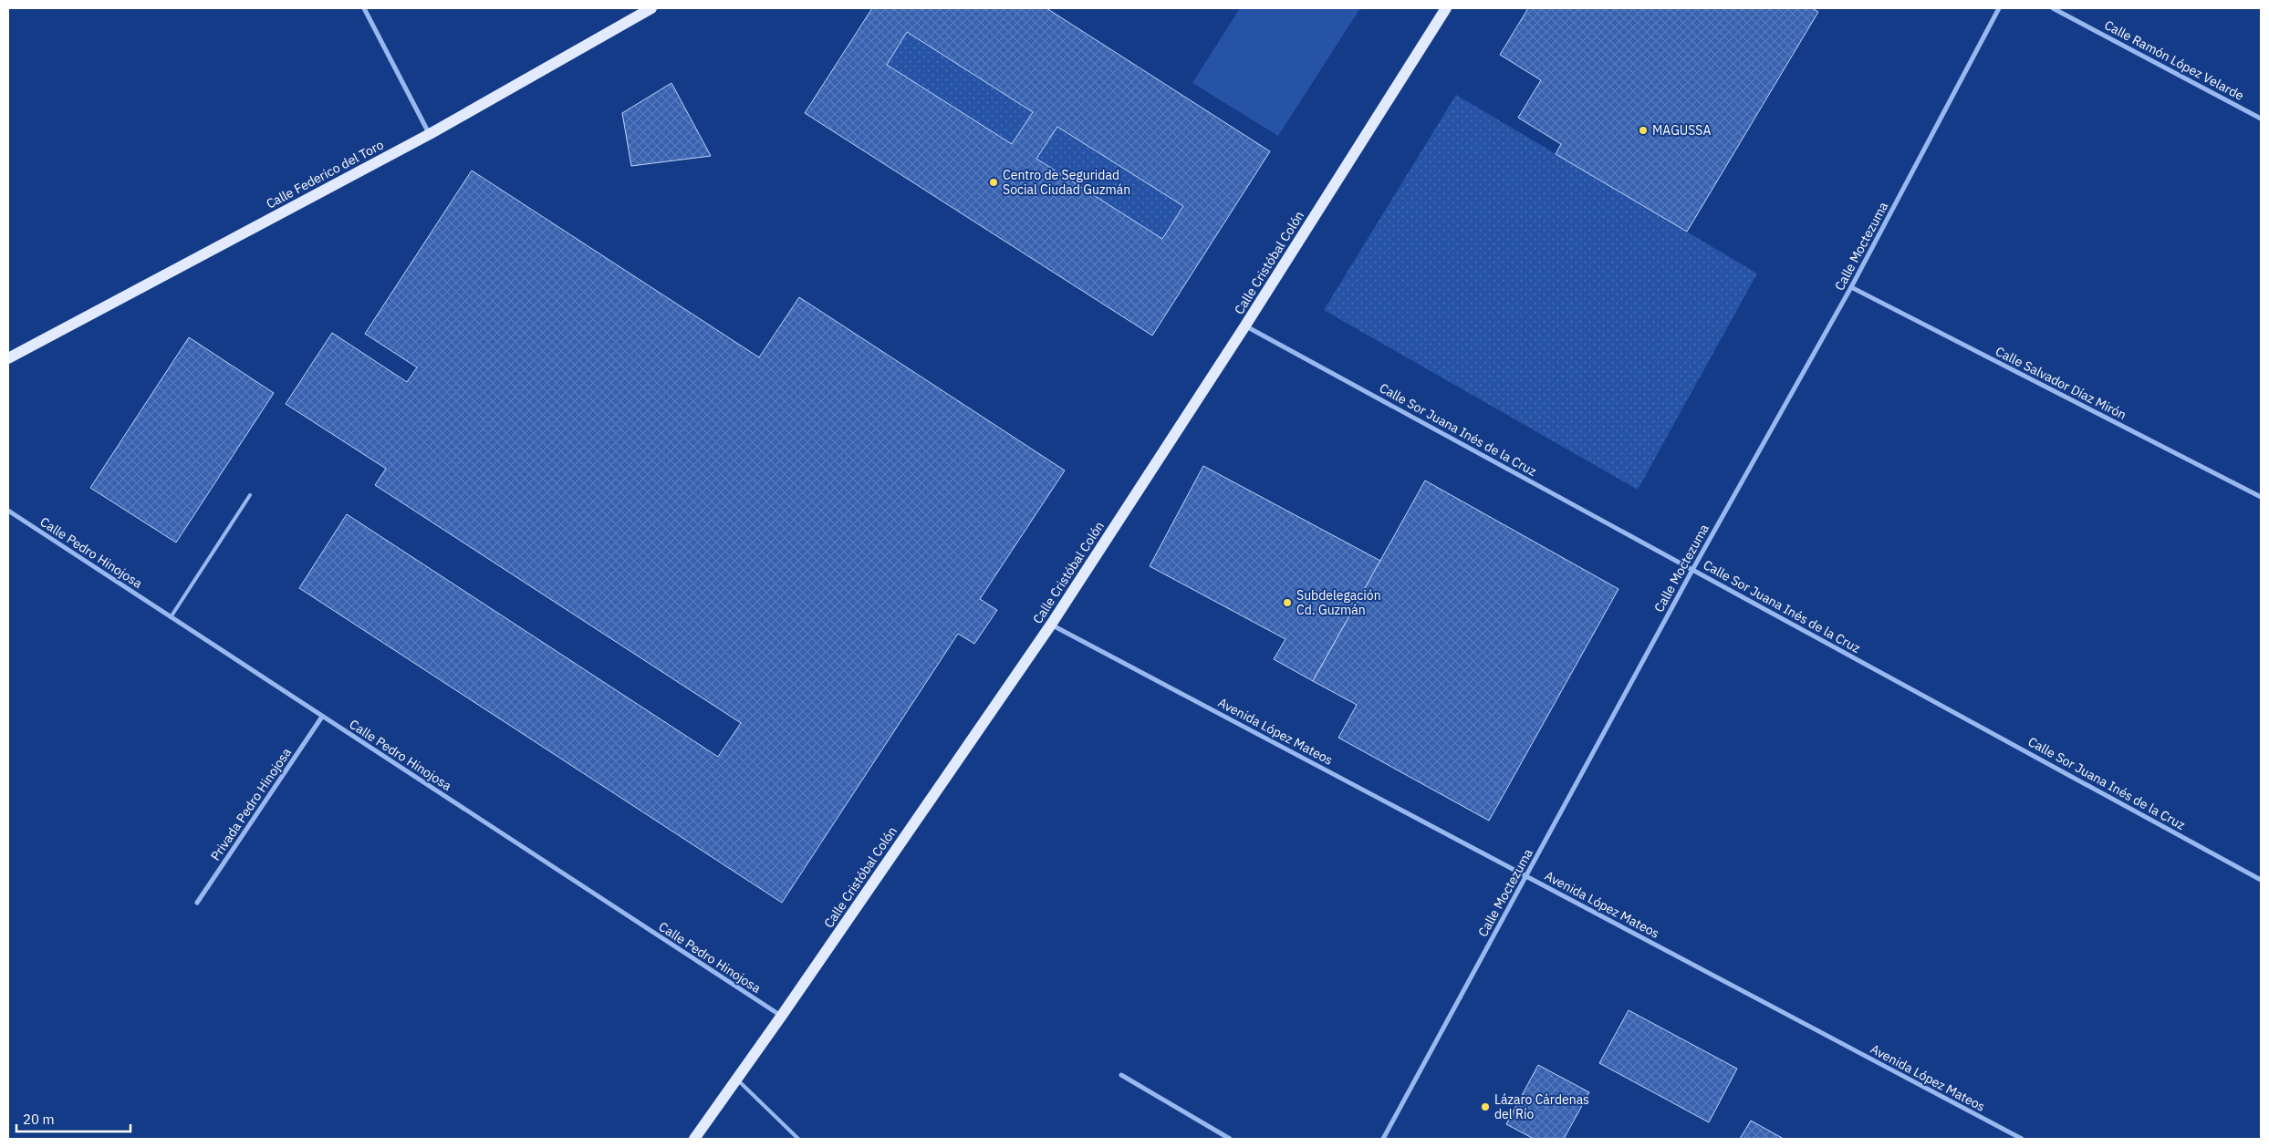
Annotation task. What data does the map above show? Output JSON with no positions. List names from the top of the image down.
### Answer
{
  "streets": {
    "main road": ["Calle Federico del Toro", "Calle Cristóbal Colón"],
    "street": [
      "Calle Ramón López Velarde",
      "Calle Moctezuma",
      "Calle Salvador Díaz Mirón",
      "Calle Sor Juana Inés de la Cruz",
      "Calle Pedro Hinojosa",
      "Avenida López Mateos",
      "Privada Pedro Hinojosa"
    ]
  },
  "crossings": [
    ["Calle Moctezuma", "Calle Salvador Díaz Mirón"],
    ["Calle Moctezuma", "Calle Sor Juana Inés de la Cruz"],
    ["Calle Moctezuma", "Avenida López Mateos"],
    ["Calle Cristóbal Colón", "Calle Sor Juana Inés de la Cruz"],
    ["Calle Cristóbal Colón", "Calle Pedro Hinojosa"],
    ["Calle Cristóbal Colón", "Avenida López Mateos"],
    ["Calle Pedro Hinojosa", "Privada Pedro Hinojosa"]
  ],
  "places": [
    "MAGUSSA",
    "Centro de Seguridad Social Ciudad Guzmán",
    "Subdelegación Cd. Guzmán",
    "Lázaro Cárdenas del Río"
  ],
  "scale_bar": "20 m"
}
